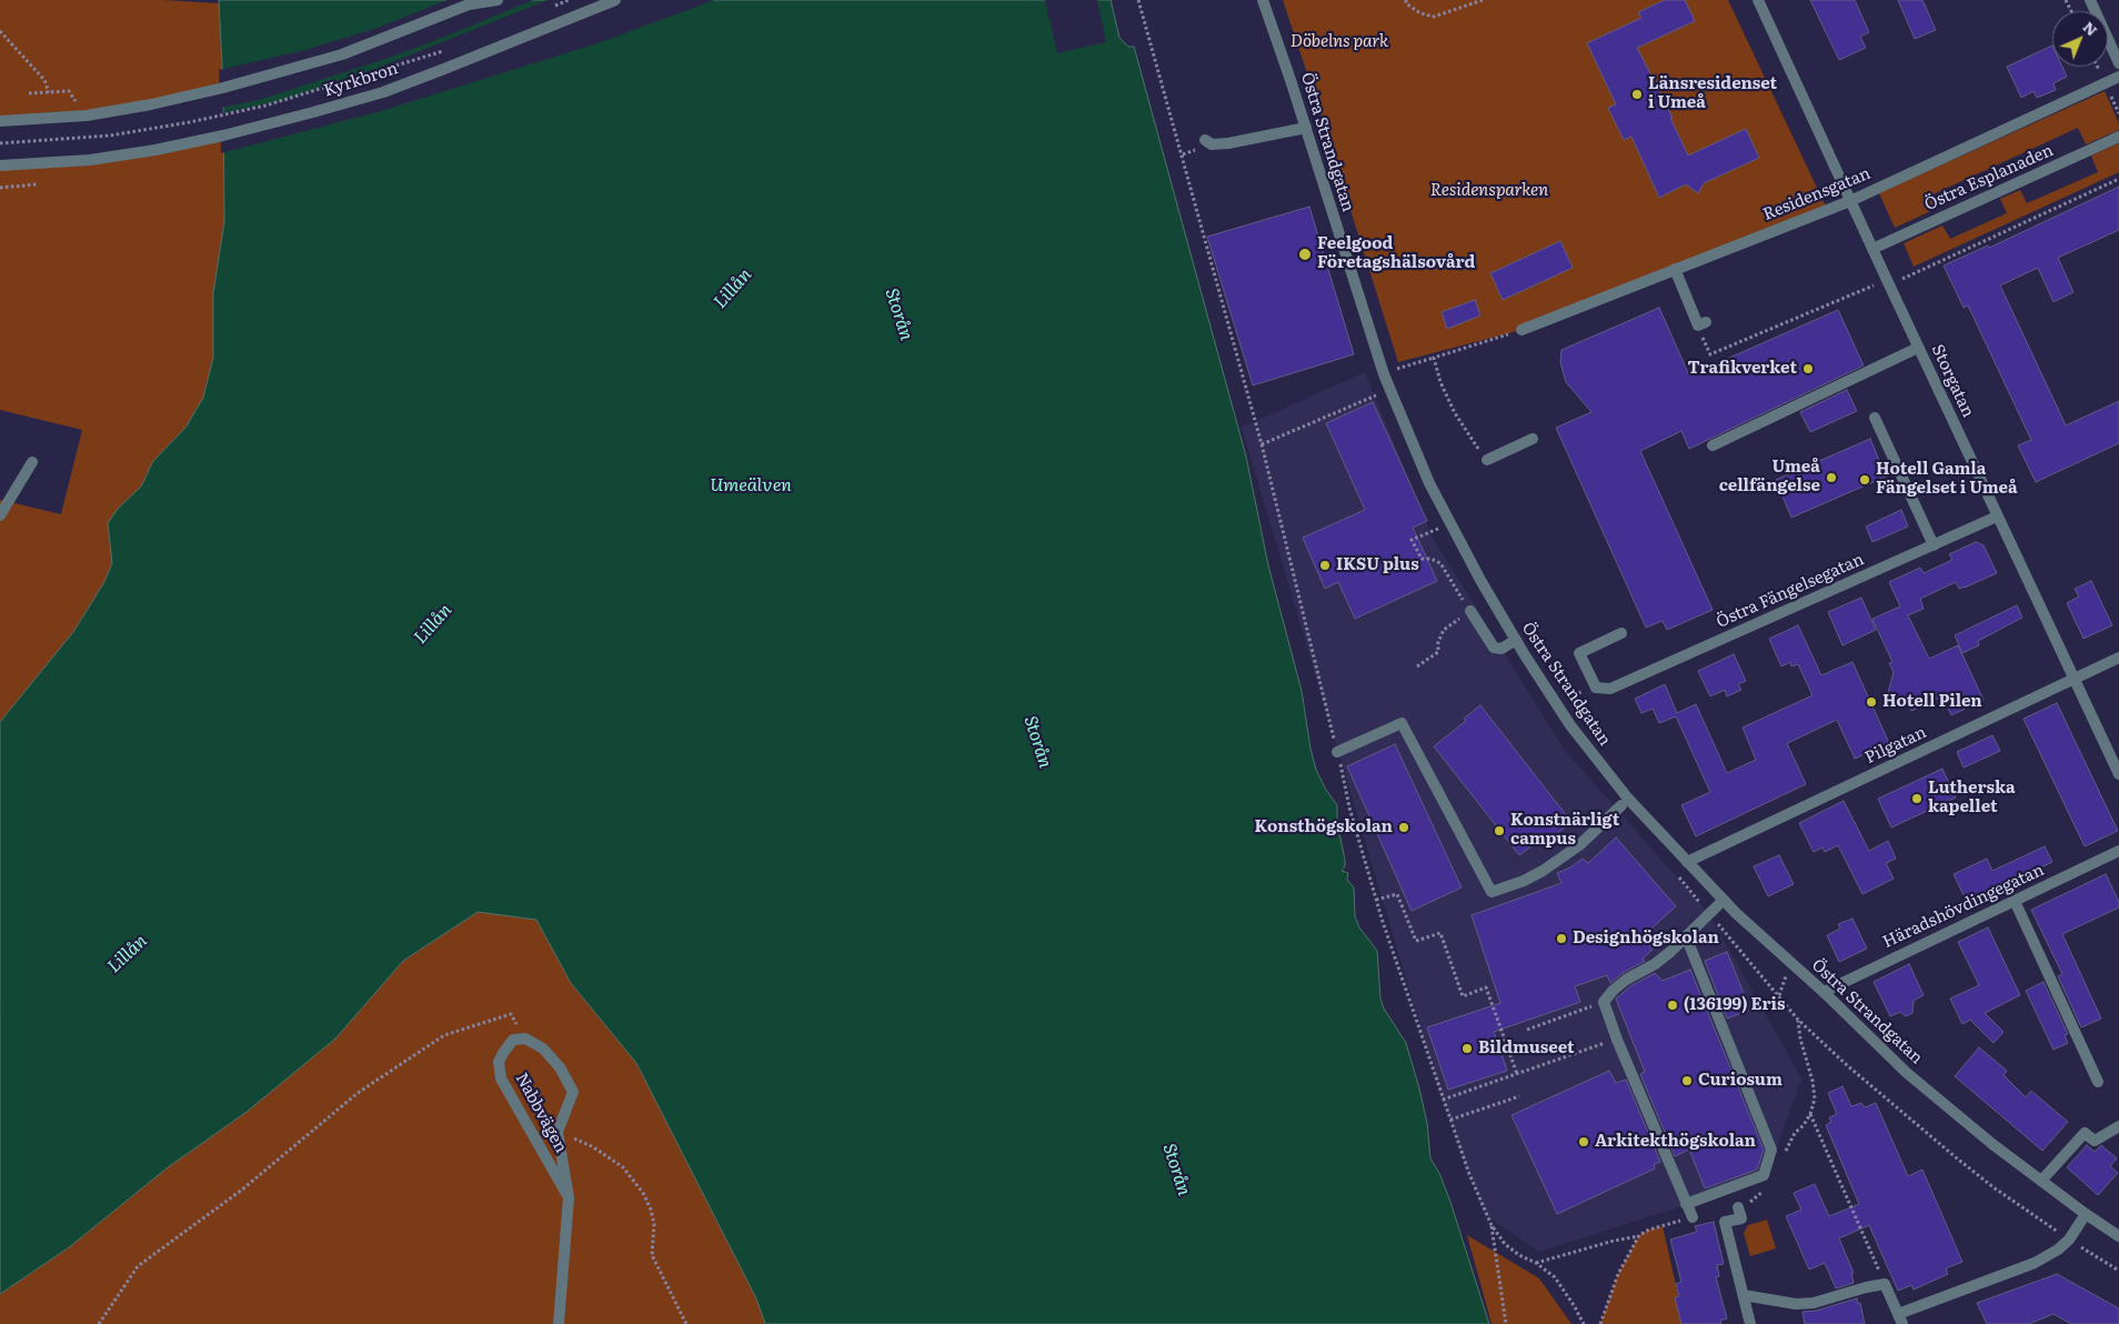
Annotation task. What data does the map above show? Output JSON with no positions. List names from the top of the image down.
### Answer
{
  "streets": {
    "street": [
      "Kyrkbron",
      "Östra Strandgatan",
      "Östra Esplanaden",
      "Residensgatan",
      "Storgatan",
      "Östra Fängelsegatan",
      "Pilgatan",
      "Häradshövdingegatan",
      "Nabbvägen"
    ]
  },
  "crossings": [
    ["Östra Strandgatan", "Pilgatan"],
    ["Östra Strandgatan", "Häradshövdingegatan"],
    ["Östra Esplanaden", "Storgatan"],
    ["Residensgatan", "Storgatan"],
    ["Storgatan", "Östra Fängelsegatan"],
    ["Storgatan", "Pilgatan"]
  ],
  "water": ["Lillån", "Storån", "Umeälven"],
  "parks": ["Döbelns park", "Residensparken"],
  "places": [
    "Länsresidenset i Umeå",
    "Feelgood Företagshälsovård",
    "Trafikverket",
    "Umeå cellfängelse",
    "Hotell Gamla Fängelset i Umeå",
    "IKSU plus",
    "Hotell Pilen",
    "Lutherska kapellet",
    "Konsthögskolan",
    "Konstnärligt campus",
    "Designhögskolan",
    "(136199) Eris",
    "Bildmuseet",
    "Curiosum",
    "Arkitekthögskolan"
  ],
  "north": "top right"
}
